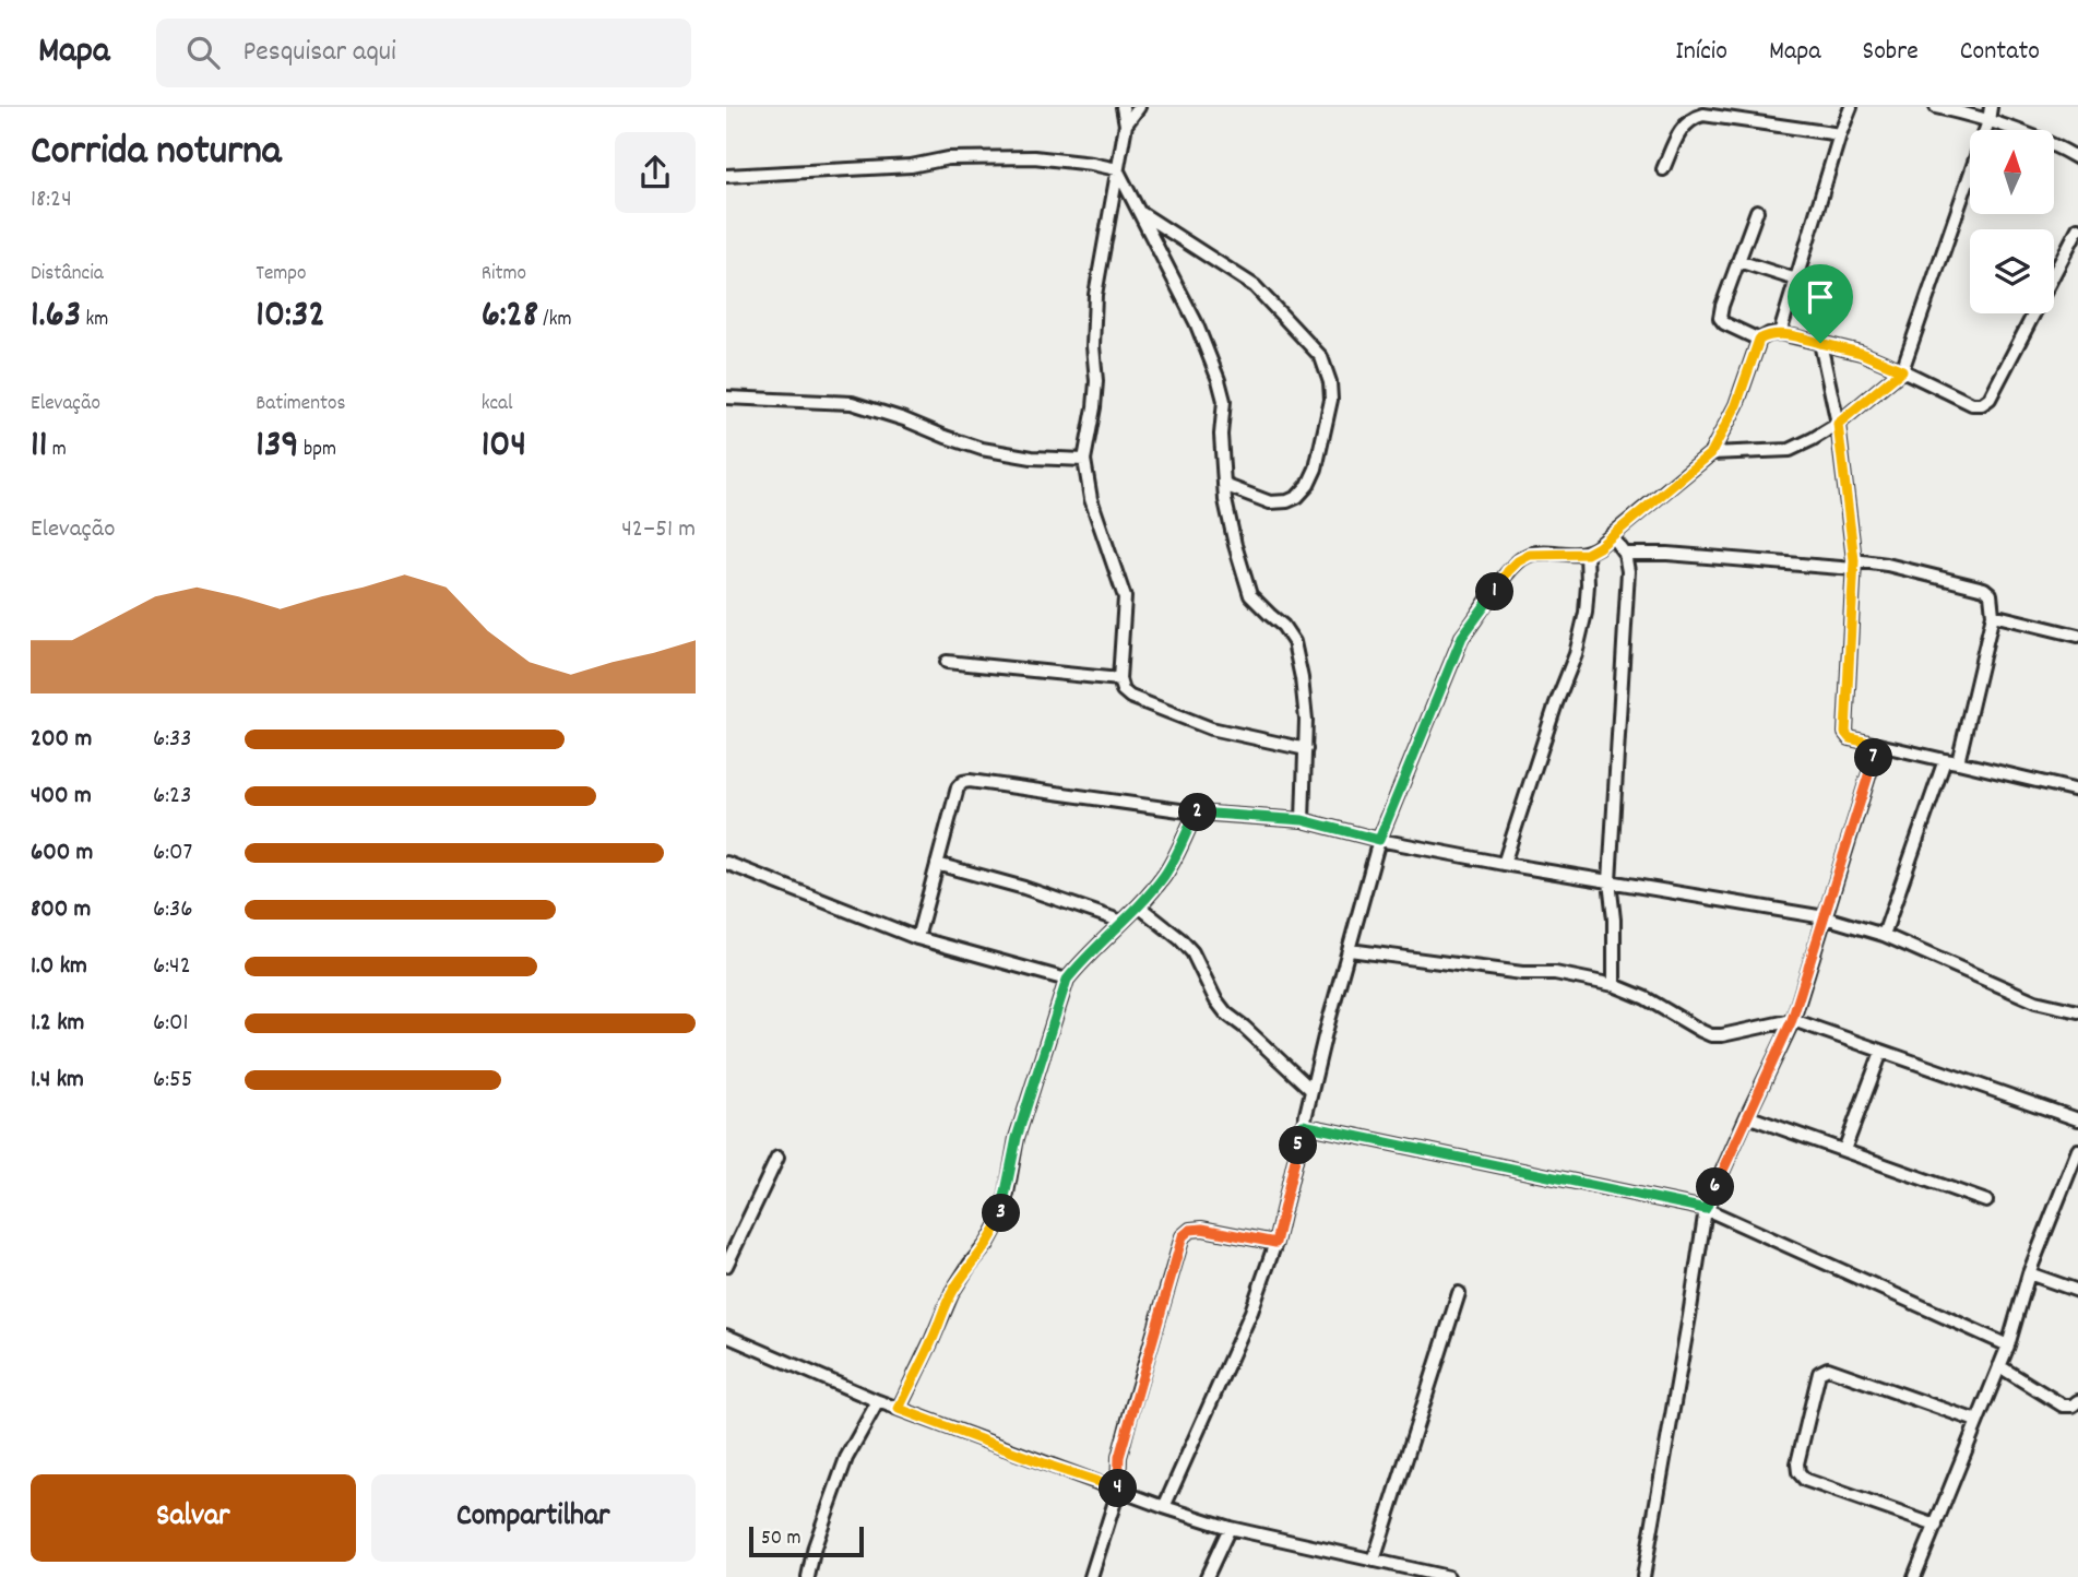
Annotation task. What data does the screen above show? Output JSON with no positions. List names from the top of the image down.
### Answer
{
  "scale_bar": "50 m",
  "north": "top",
  "page": {
    "header": "Mapa",
    "search": "Pesquisar aqui",
    "nav": [
      "Início",
      "Mapa",
      "Sobre",
      "Contato"
    ],
    "heading": ["Corrida noturna", "18:24"],
    "stats": [
      ["Distância", "1.63 km"],
      ["Tempo", "10:32"],
      ["Ritmo", "6:28 /km"],
      ["Elevação", "11 m"],
      ["Batimentos", "139 bpm"],
      ["kcal", "104"]
    ],
    "chart": ["Elevação", "42–51 m"],
    "pins": [
      "1",
      "7",
      "2",
      "5",
      "6",
      "3",
      "4"
    ],
    "list": [
      {
        "name": "200 m",
        "note": "6:33"
      },
      {
        "name": "400 m",
        "note": "6:23"
      },
      {
        "name": "600 m",
        "note": "6:07"
      },
      {
        "name": "800 m",
        "note": "6:36"
      },
      {
        "name": "1.0 km",
        "note": "6:42"
      },
      {
        "name": "1.2 km",
        "note": "6:01"
      },
      {
        "name": "1.4 km",
        "note": "6:55"
      }
    ],
    "buttons": ["Salvar", "Compartilhar"],
    "scale": "50 m"
  }
}
